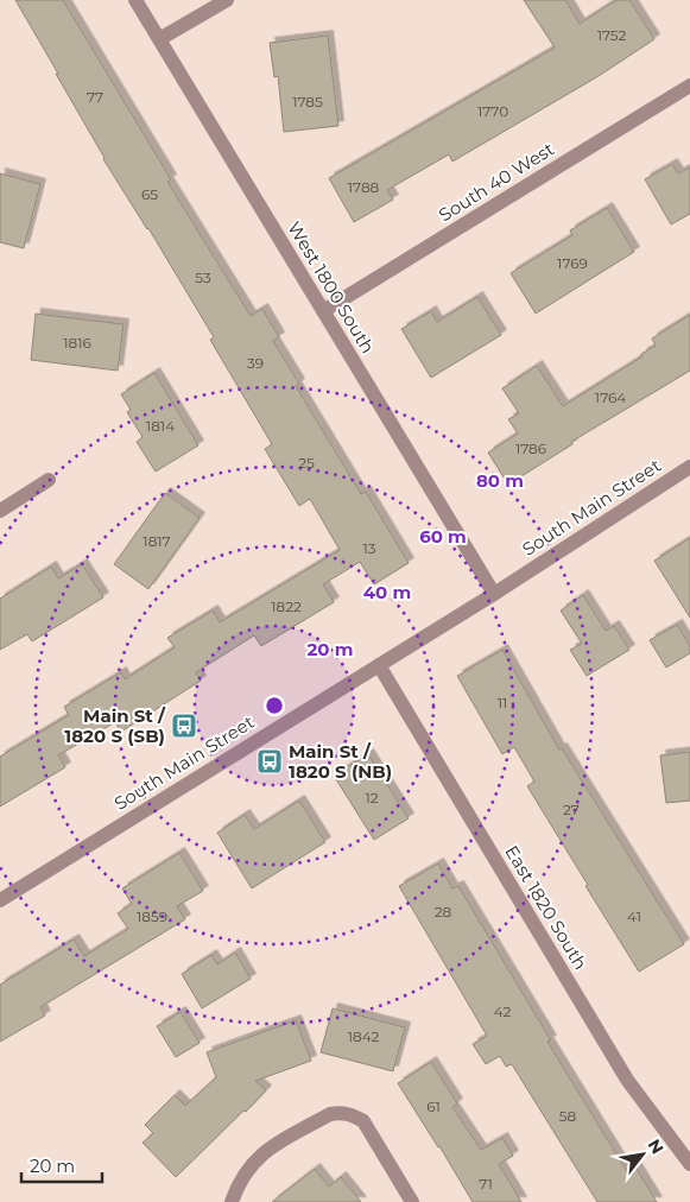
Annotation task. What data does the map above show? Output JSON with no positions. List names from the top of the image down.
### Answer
{
  "streets": {
    "street": [
      "South 40 West",
      "West 1800 South",
      "South Main Street",
      "East 1820 South"
    ]
  },
  "crossings": [
    ["South 40 West", "West 1800 South"],
    ["West 1800 South", "South Main Street"],
    ["South Main Street", "East 1820 South"]
  ],
  "places": {
    "bus stop": ["Main St / 1820 S (SB)", "Main St / 1820 S (NB)"]
  },
  "house_numbers": [
    "1752",
    "77",
    "1785",
    "1770",
    "1788",
    "65",
    "1769",
    "53",
    "1816",
    "39",
    "1764",
    "1814",
    "1786",
    "25",
    "1817",
    "13",
    "1822",
    "11",
    "12",
    "27",
    "28",
    "1859",
    "41",
    "42",
    "1842",
    "61",
    "58",
    "71"
  ],
  "scale_bar": "20 m",
  "north": "top right",
  "rings": [
    "80 m",
    "60 m",
    "40 m",
    "20 m"
  ]
}
